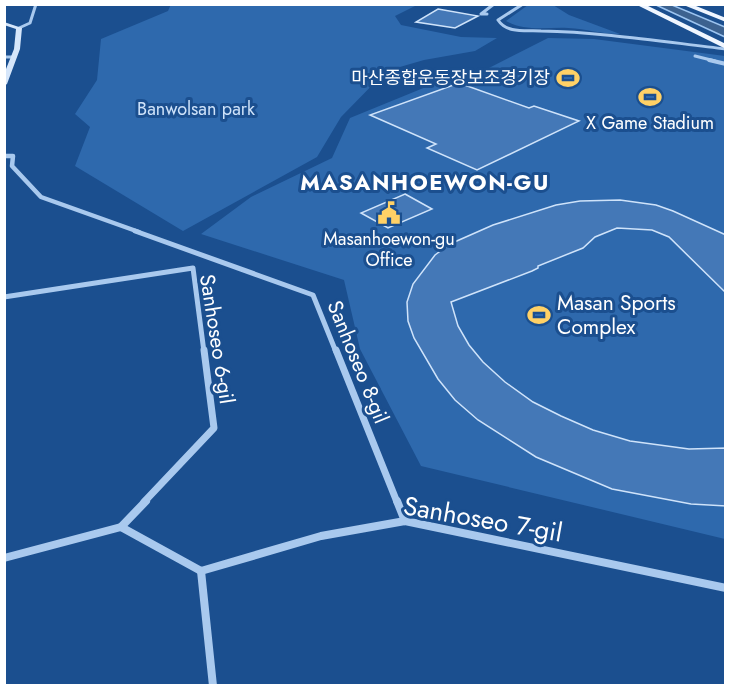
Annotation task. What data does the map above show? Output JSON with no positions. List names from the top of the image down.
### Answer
{
  "streets": {
    "street": ["Sanhoseo 6-gil", "Sanhoseo 8-gil", "Sanhoseo 7-gil"]
  },
  "crossings": [
    ["Sanhoseo 8-gil", "Sanhoseo 7-gil"]
  ],
  "districts": ["MASANHOEWON-GU"],
  "parks": ["Banwolsan park"],
  "places": {
    "sports": ["마산종합운동장보조경기장", "X Game Stadium", "Masan Sports Complex"],
    "public building": ["Masanhoewon-gu Office"]
  }
}
